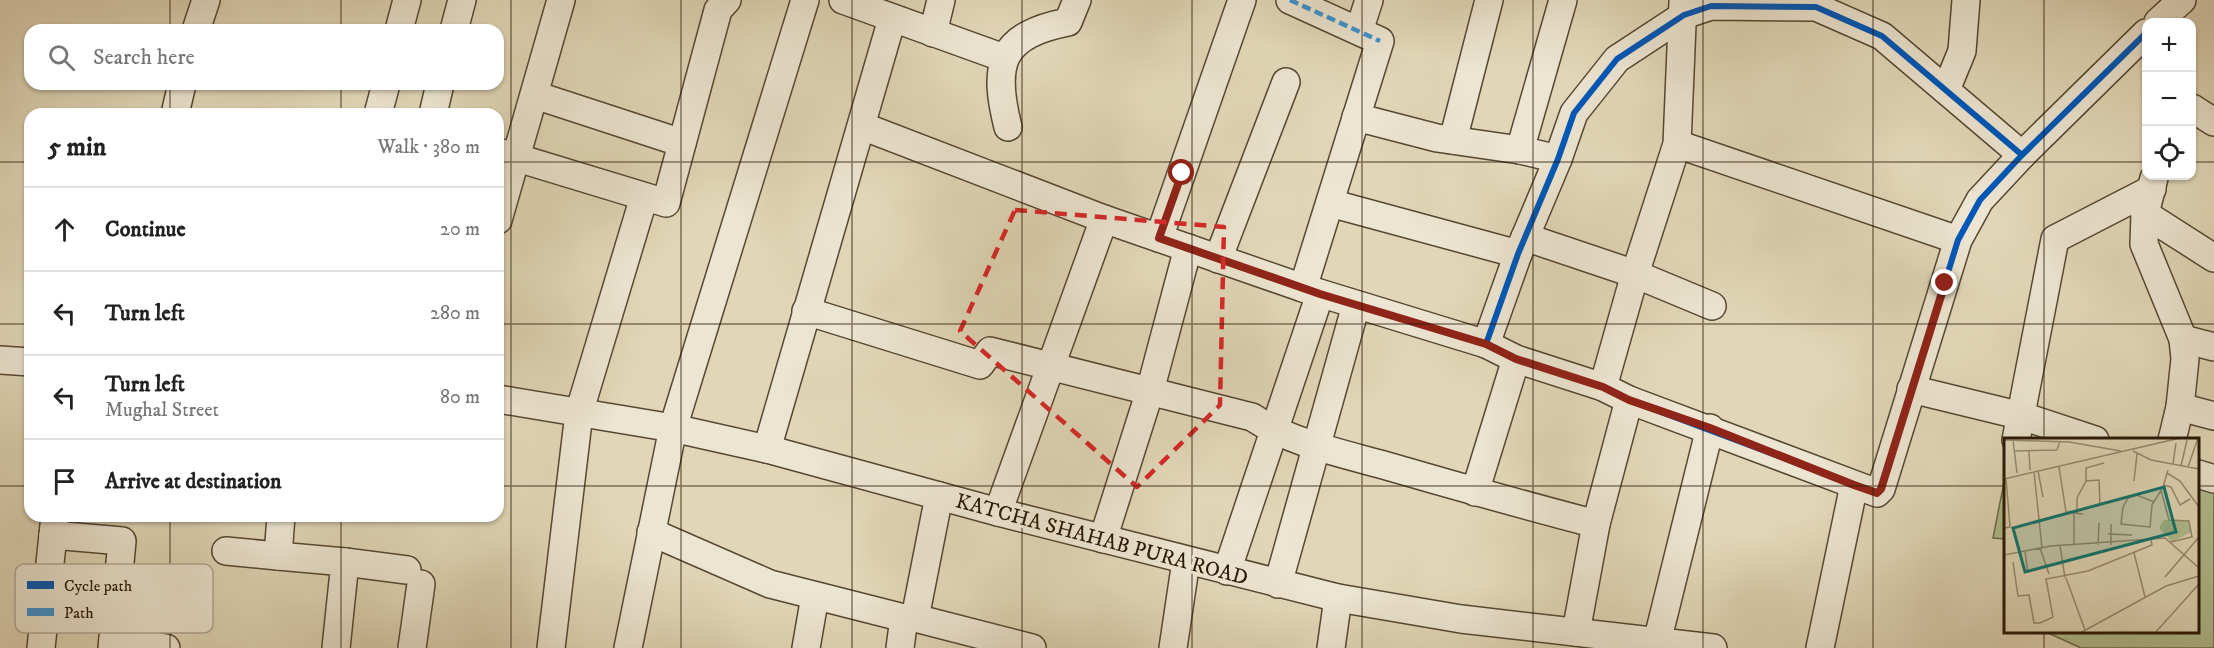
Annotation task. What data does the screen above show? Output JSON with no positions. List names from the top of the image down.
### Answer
{
  "streets": {
    "street": ["KATCHA SHAHAB PURA ROAD"]
  },
  "legend": ["Cycle path", "Path"],
  "page": {
    "map_buttons": ["+", "−"],
    "search": "Search here",
    "heading": ["5 min", "Walk · 380 m"],
    "list": [
      ["Continue", "20 m"],
      ["Turn left", "280 m"],
      ["Turn left", "Mughal Street", "80 m"],
      "Arrive at destination"
    ]
  }
}
